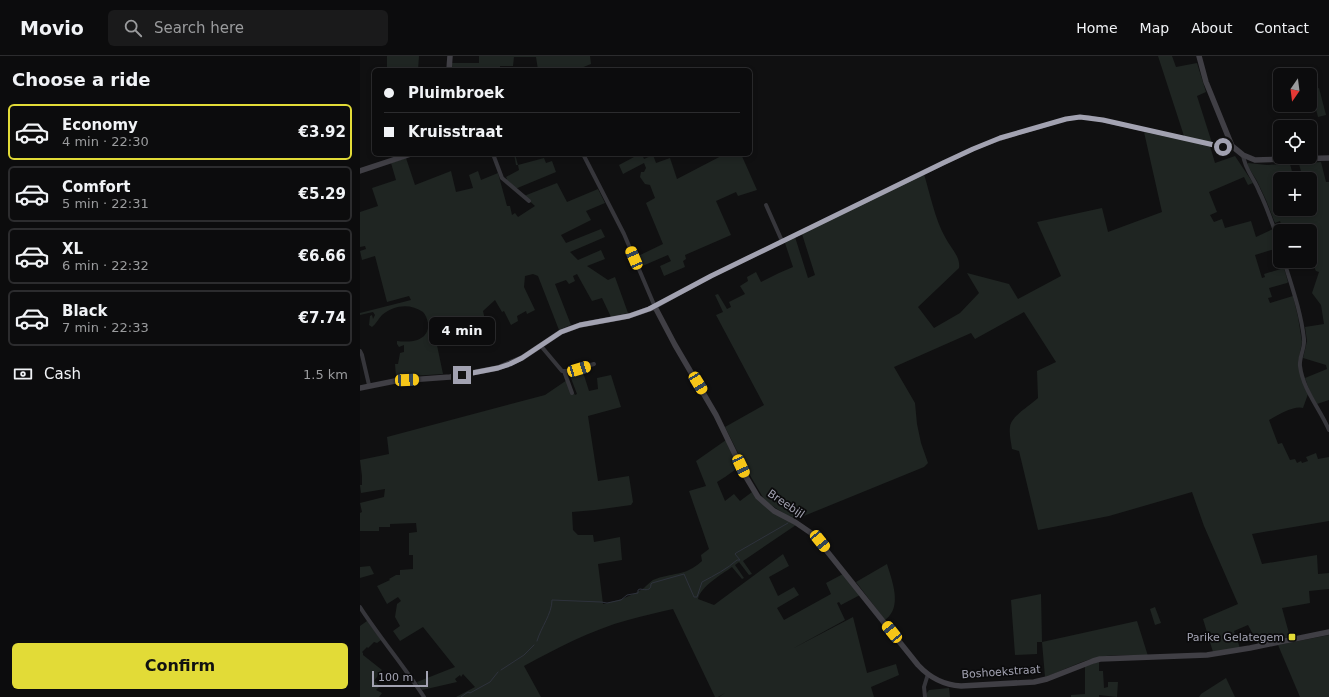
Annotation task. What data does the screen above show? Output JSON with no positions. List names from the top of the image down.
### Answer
{
  "streets": {
    "street": ["Breebijl", "Boshoekstraat"]
  },
  "crossings": [
    ["Breebijl", "Boshoekstraat"]
  ],
  "places": {
    "transit": ["Parike Gelategem"]
  },
  "scale_bar": "100 m",
  "north": "bottom",
  "page": {
    "header": "Movio",
    "search": "Search here",
    "nav": [
      "Home",
      "Map",
      "About",
      "Contact"
    ],
    "heading": "Choose a ride",
    "map_buttons": ["+", "−"],
    "banner": ["Pluimbroek", "Kruisstraat"],
    "list": [
      {
        "name": "Economy",
        "note": "4 min · 22:30",
        "value": "€3.92"
      },
      {
        "name": "Comfort",
        "note": "5 min · 22:31",
        "value": "€5.29"
      },
      {
        "name": "XL",
        "note": "6 min · 22:32",
        "value": "€6.66"
      },
      {
        "name": "Black",
        "note": "7 min · 22:33",
        "value": "€7.74"
      }
    ],
    "bubble": "4 min",
    "pay": ["Cash", "1.5 km"],
    "buttons": "Confirm",
    "scale": "100 m"
  }
}
